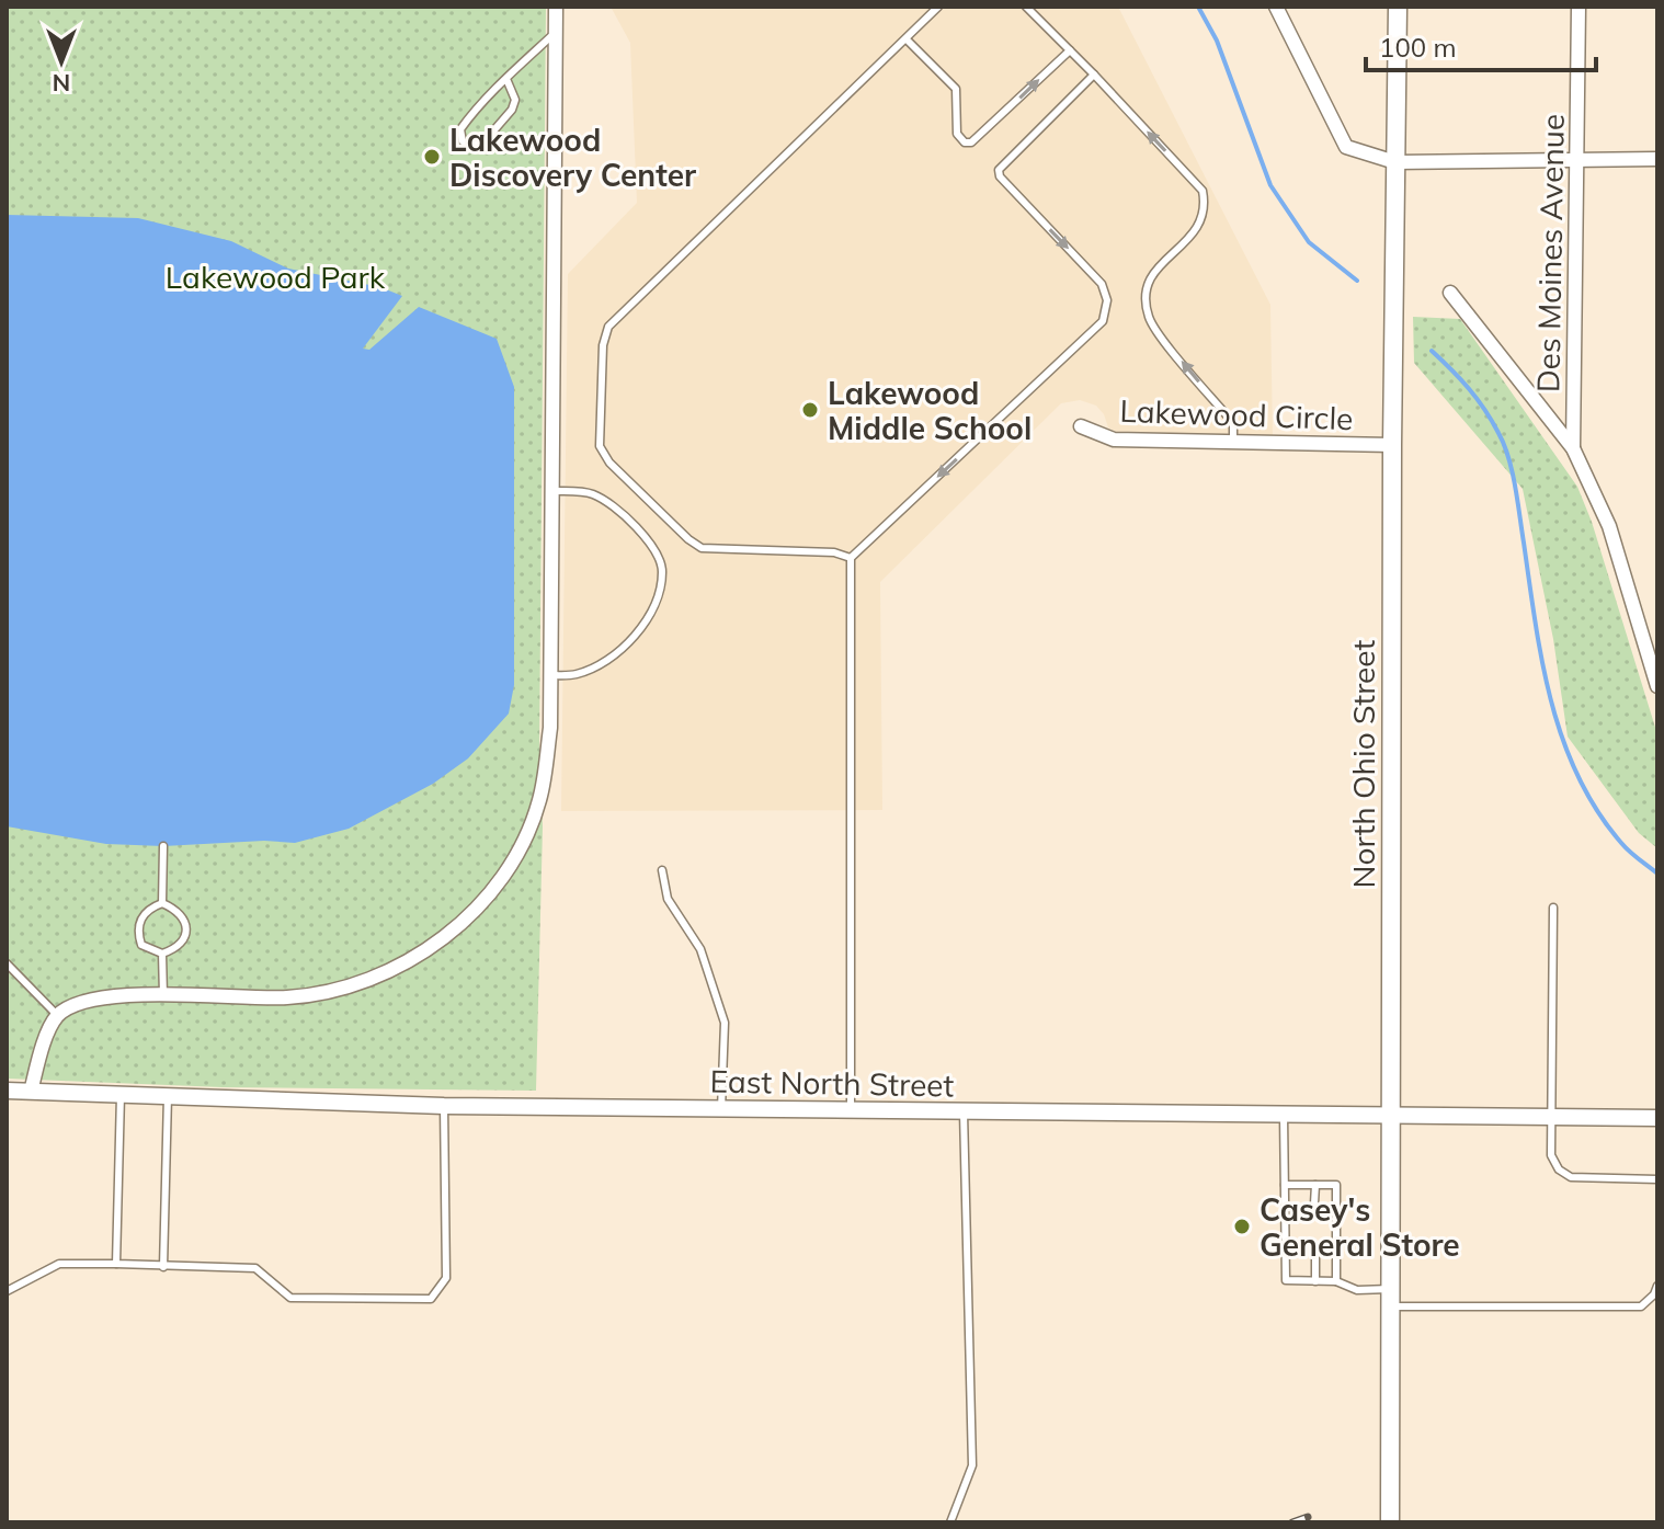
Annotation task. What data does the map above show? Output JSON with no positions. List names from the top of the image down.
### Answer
{
  "streets": {
    "main road": ["North Ohio Street"],
    "street": ["Des Moines Avenue", "Lakewood Circle", "East North Street"]
  },
  "crossings": [
    ["Lakewood Circle", "North Ohio Street"],
    ["North Ohio Street", "East North Street"]
  ],
  "parks": ["Lakewood Park"],
  "places": ["Lakewood Discovery Center", "Lakewood Middle School", "Casey's General Store"],
  "scale_bar": "100 m",
  "north": "bottom"
}
